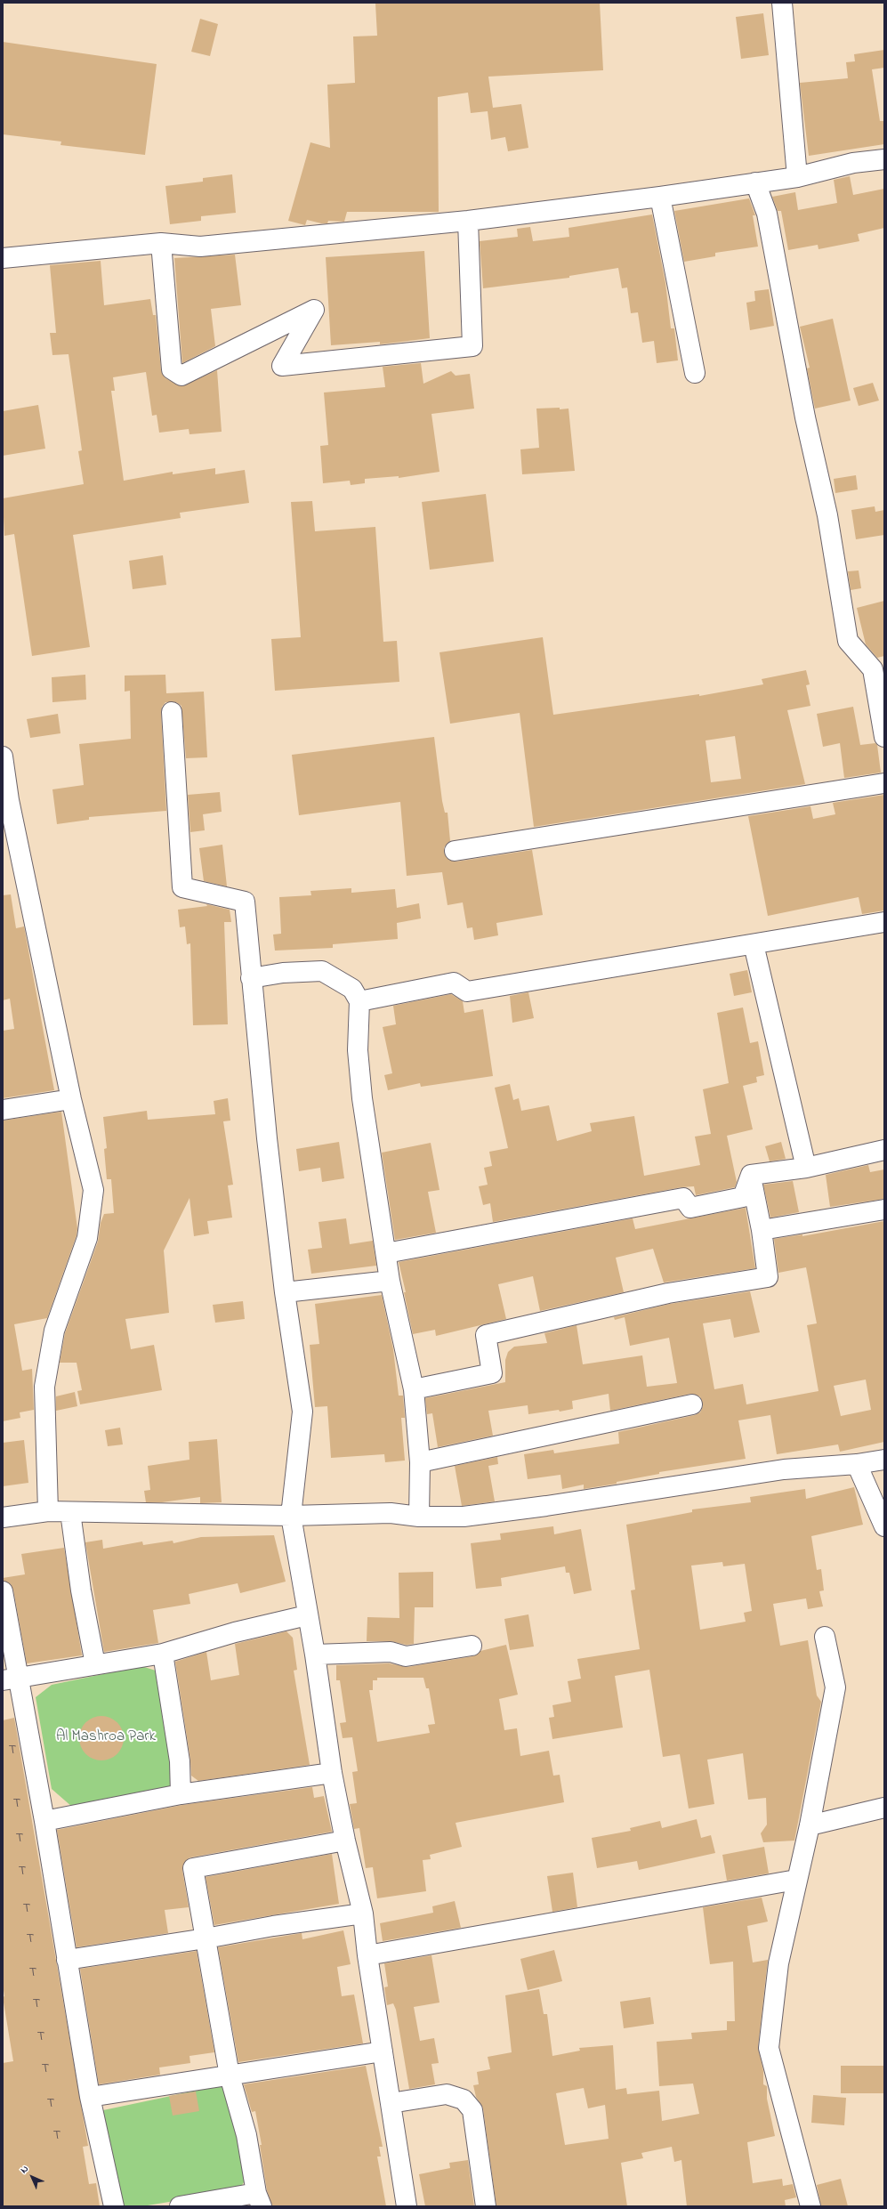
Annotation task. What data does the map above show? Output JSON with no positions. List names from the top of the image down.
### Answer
{
  "parks": ["Al Mashroa Park"],
  "house_numbers": [
    "T",
    "T",
    "T",
    "T",
    "T",
    "T",
    "T",
    "T",
    "T",
    "T",
    "T",
    "T"
  ],
  "north": "top left"
}
